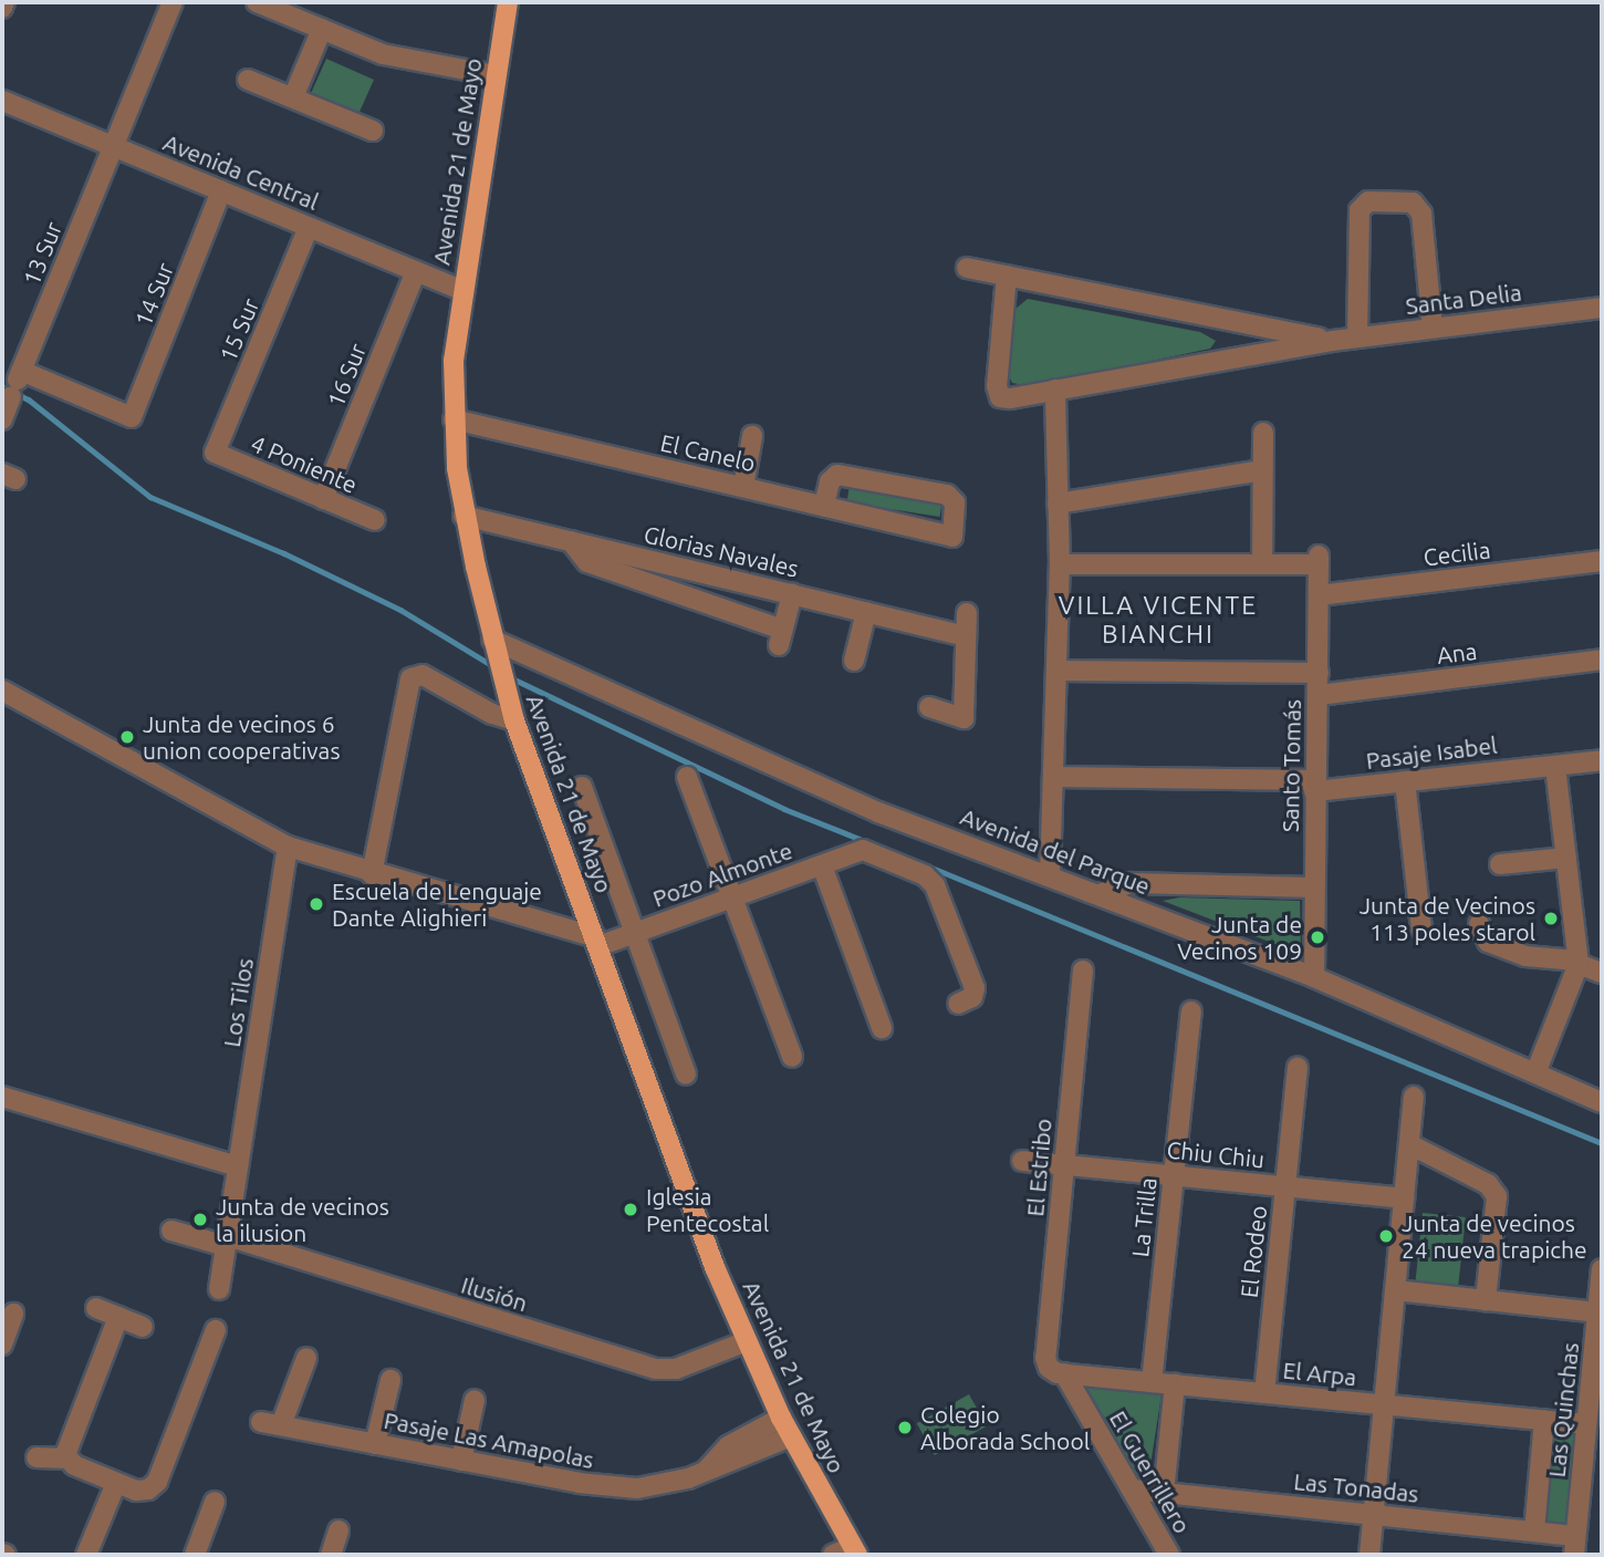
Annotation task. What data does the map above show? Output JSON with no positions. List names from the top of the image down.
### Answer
{
  "streets": {
    "main road": ["Avenida 21 de Mayo"],
    "street": [
      "Avenida Central",
      "13 Sur",
      "14 Sur",
      "Santa Delia",
      "15 Sur",
      "16 Sur",
      "El Canelo",
      "4 Poniente",
      "Glorias Navales",
      "Cecilia",
      "Ana",
      "Pasaje Isabel",
      "Santo Tomás",
      "Avenida del Parque",
      "Pozo Almonte",
      "Los Tilos",
      "Chiu Chiu",
      "El Estribo",
      "La Trilla",
      "El Rodeo",
      "Ilusión",
      "El Arpa",
      "Las Quinchas",
      "Pasaje Las Amapolas",
      "El Guerrillero",
      "Las Tonadas"
    ]
  },
  "crossings": [
    ["Avenida 21 de Mayo", "Avenida Central"],
    ["Avenida 21 de Mayo", "El Canelo"],
    ["Avenida 21 de Mayo", "Glorias Navales"],
    ["Avenida 21 de Mayo", "Avenida del Parque"],
    ["Avenida 21 de Mayo", "Pozo Almonte"],
    ["Avenida 21 de Mayo", "Ilusión"],
    ["Avenida 21 de Mayo", "Pasaje Las Amapolas"],
    ["Avenida Central", "13 Sur"],
    ["Avenida Central", "14 Sur"],
    ["Avenida Central", "15 Sur"],
    ["Avenida Central", "16 Sur"],
    ["13 Sur", "14 Sur"],
    ["15 Sur", "4 Poniente"],
    ["16 Sur", "4 Poniente"],
    ["Cecilia", "Santo Tomás"],
    ["Ana", "Santo Tomás"],
    ["Pasaje Isabel", "Santo Tomás"],
    ["Santo Tomás", "Avenida del Parque"],
    ["Los Tilos", "Ilusión"],
    ["Chiu Chiu", "El Estribo"],
    ["Chiu Chiu", "La Trilla"],
    ["Chiu Chiu", "El Rodeo"],
    ["El Estribo", "El Arpa"],
    ["El Estribo", "El Guerrillero"],
    ["La Trilla", "El Arpa"],
    ["El Rodeo", "El Arpa"],
    ["El Arpa", "Las Quinchas"],
    ["El Arpa", "El Guerrillero"],
    ["Las Quinchas", "Las Tonadas"],
    ["El Guerrillero", "Las Tonadas"]
  ],
  "districts": ["VILLA VICENTE BIANCHI"],
  "places": [
    "Junta de vecinos 6 union cooperativas",
    "Escuela de Lenguaje Dante Alighieri",
    "Junta de Vecinos 113 poles starol",
    "Junta de Vecinos 109",
    "Iglesia Pentecostal",
    "Junta de vecinos la ilusion",
    "Junta de vecinos 24 nueva trapiche",
    "Colegio Alborada School"
  ]
}
